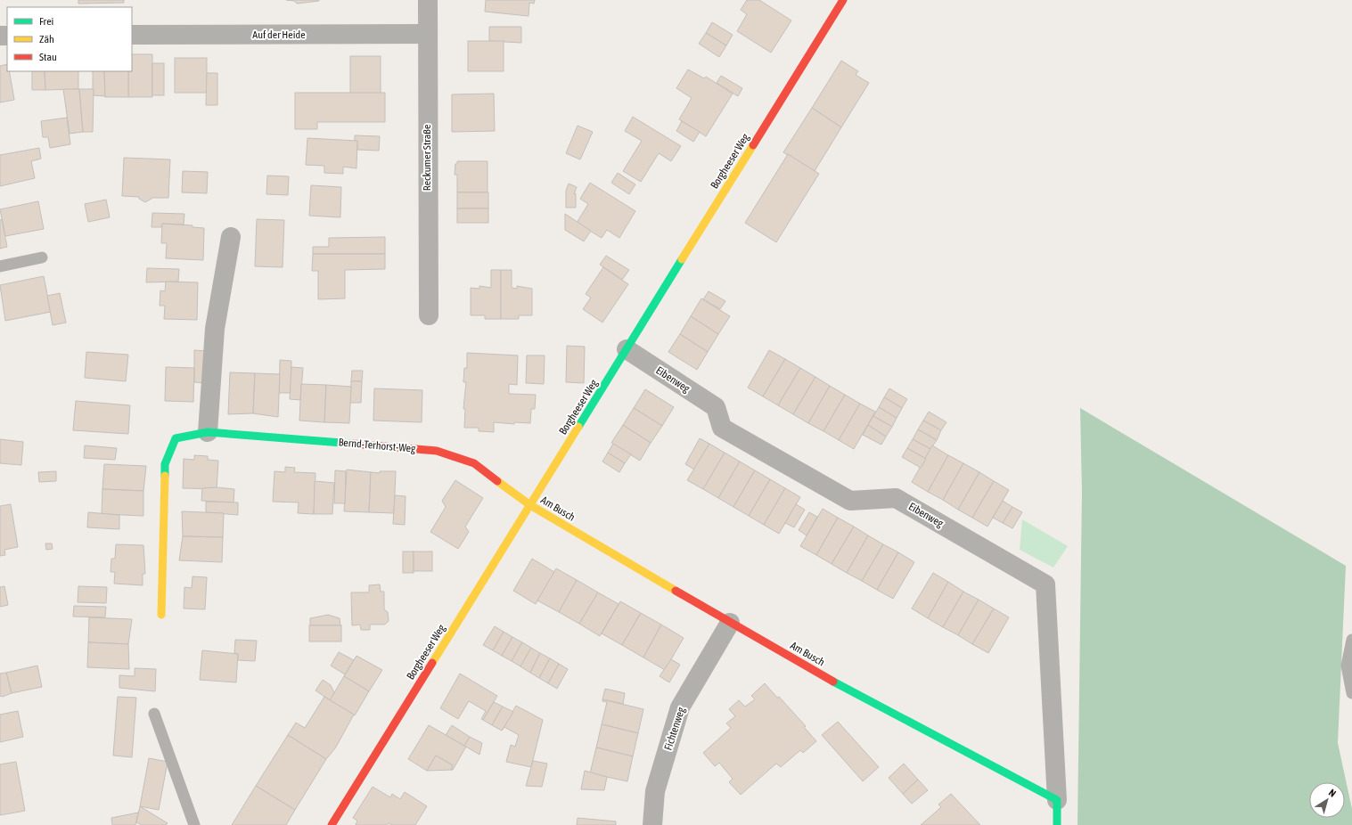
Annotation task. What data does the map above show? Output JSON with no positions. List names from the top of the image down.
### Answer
{
  "streets": {
    "street": [
      "Auf der Heide",
      "Reckumer Straße",
      "Borgheeser Weg",
      "Eibenweg",
      "Bernd-Terhorst-Weg",
      "Am Busch",
      "Fichtenweg"
    ]
  },
  "crossings": [
    ["Auf der Heide", "Reckumer Straße"],
    ["Borgheeser Weg", "Eibenweg"],
    ["Borgheeser Weg", "Bernd-Terhorst-Weg"],
    ["Borgheeser Weg", "Am Busch"],
    ["Eibenweg", "Am Busch"],
    ["Bernd-Terhorst-Weg", "Am Busch"],
    ["Am Busch", "Fichtenweg"]
  ],
  "legend": ["Frei", "Zäh", "Stau"],
  "north": "top right"
}
